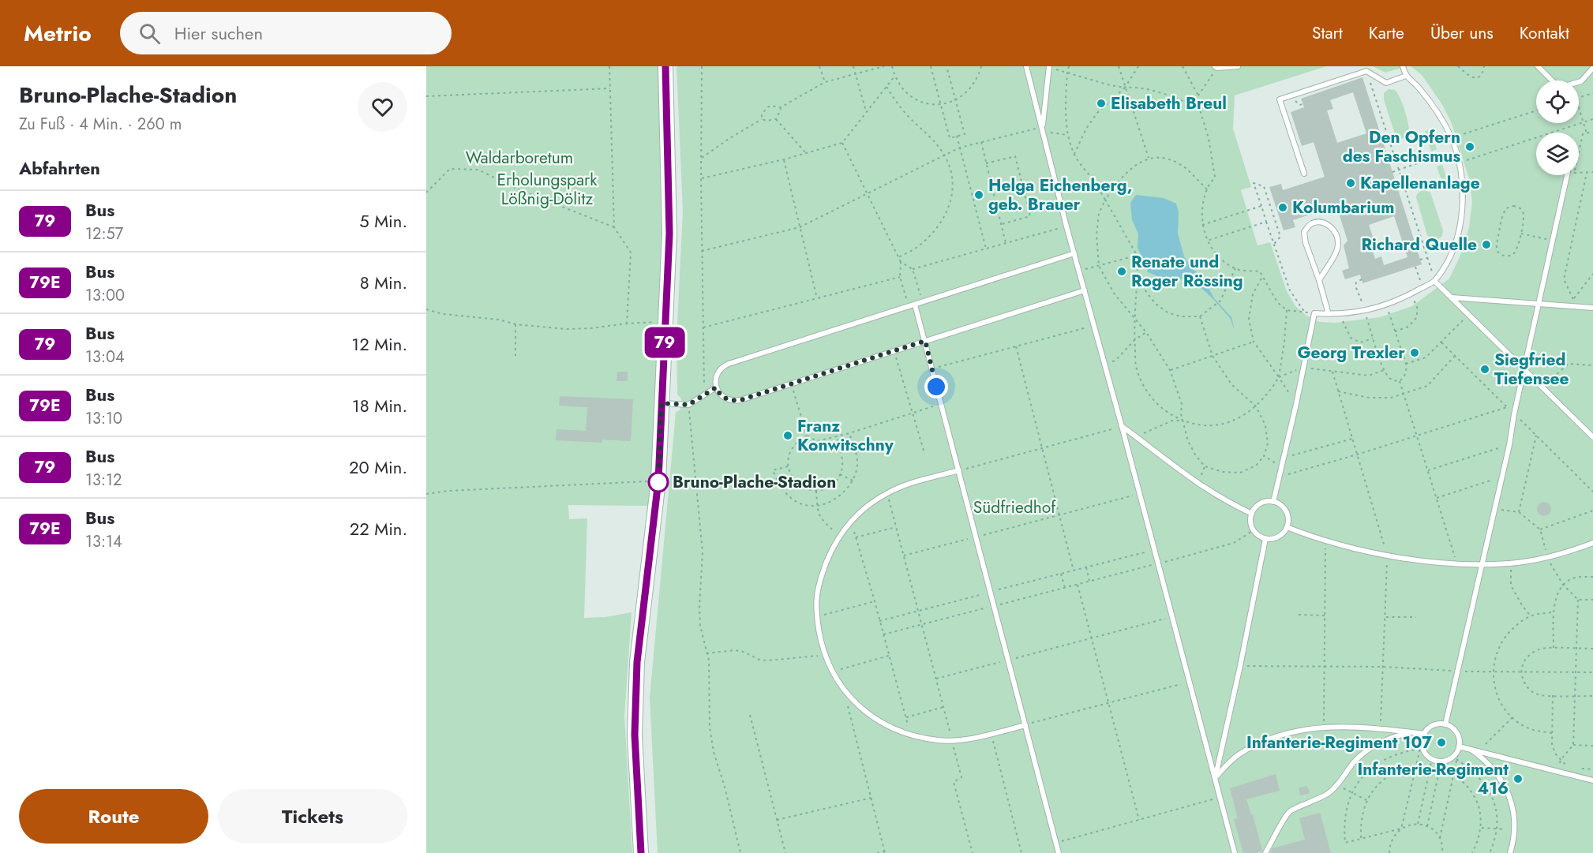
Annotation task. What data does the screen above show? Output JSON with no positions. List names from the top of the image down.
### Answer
{
  "parks": ["Waldarboretum", "Erholungspark Lößnig-Dölitz", "Südfriedhof"],
  "places": [
    "Elisabeth Breul",
    "Den Opfern des Faschismus",
    "Kapellenanlage",
    "Helga Eichenberg, geb. Brauer",
    "Kolumbarium",
    "Richard Quelle",
    "Renate und Roger Rössing",
    "Georg Trexler",
    "Siegfried Tiefensee",
    "Franz Konwitschny",
    "Bruno-Plache-Stadion",
    "Infanterie-Regiment 107",
    "Infanterie-Regiment 416"
  ],
  "lines": ["bus line 79"],
  "page": {
    "header": "Metrio",
    "search": "Hier suchen",
    "nav": [
      "Start",
      "Karte",
      "Über uns",
      "Kontakt"
    ],
    "heading": [
      ["Bruno-Plache-Stadion", "Zu Fuß · 4 Min. · 260 m"],
      "Abfahrten"
    ],
    "on_map": "79",
    "list": [
      {
        "mark": "79",
        "name": "Bus",
        "note": "12:57",
        "value": "5 Min."
      },
      {
        "mark": "79E",
        "name": "Bus",
        "note": "13:00",
        "value": "8 Min."
      },
      {
        "mark": "79",
        "name": "Bus",
        "note": "13:04",
        "value": "12 Min."
      },
      {
        "mark": "79E",
        "name": "Bus",
        "note": "13:10",
        "value": "18 Min."
      },
      {
        "mark": "79",
        "name": "Bus",
        "note": "13:12",
        "value": "20 Min."
      },
      {
        "mark": "79E",
        "name": "Bus",
        "note": "13:14",
        "value": "22 Min."
      }
    ],
    "buttons": ["Route", "Tickets"]
  }
}
